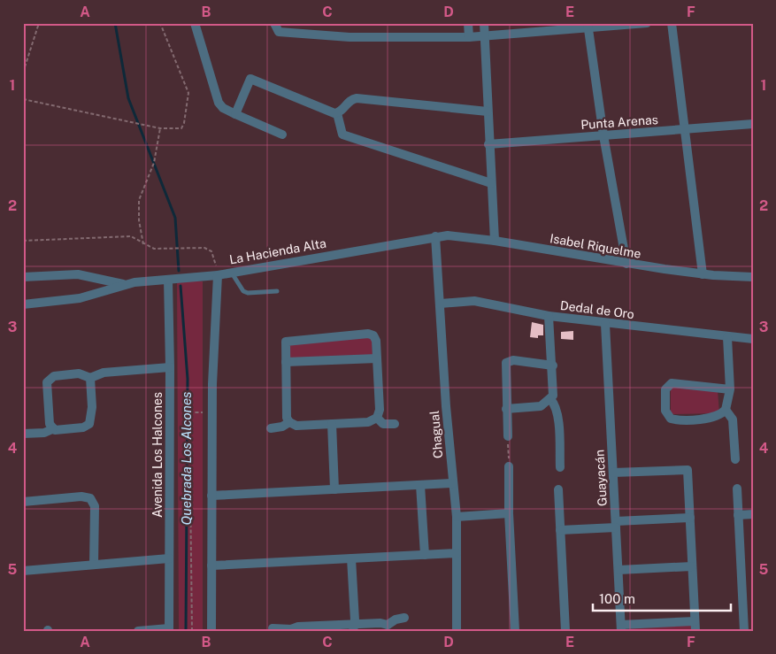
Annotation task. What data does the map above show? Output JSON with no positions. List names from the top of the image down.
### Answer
{
  "streets": {
    "street": [
      "Punta Arenas",
      "Isabel Riquelme",
      "La Hacienda Alta",
      "Dedal de Oro",
      "Chagual",
      "Avenida Los Halcones",
      "Guayacán"
    ]
  },
  "crossings": [
    ["Isabel Riquelme", "La Hacienda Alta"],
    ["Isabel Riquelme", "Chagual"],
    ["La Hacienda Alta", "Chagual"],
    ["La Hacienda Alta", "Avenida Los Halcones"],
    ["Dedal de Oro", "Chagual"],
    ["Dedal de Oro", "Guayacán"]
  ],
  "water": ["Quebrada Los Alcones"],
  "scale_bar": "100 m",
  "grid": {
    "columns": [
      "A",
      "B",
      "C",
      "D",
      "E",
      "F"
    ],
    "rows": [
      "1",
      "2",
      "3",
      "4",
      "5"
    ]
  }
}
